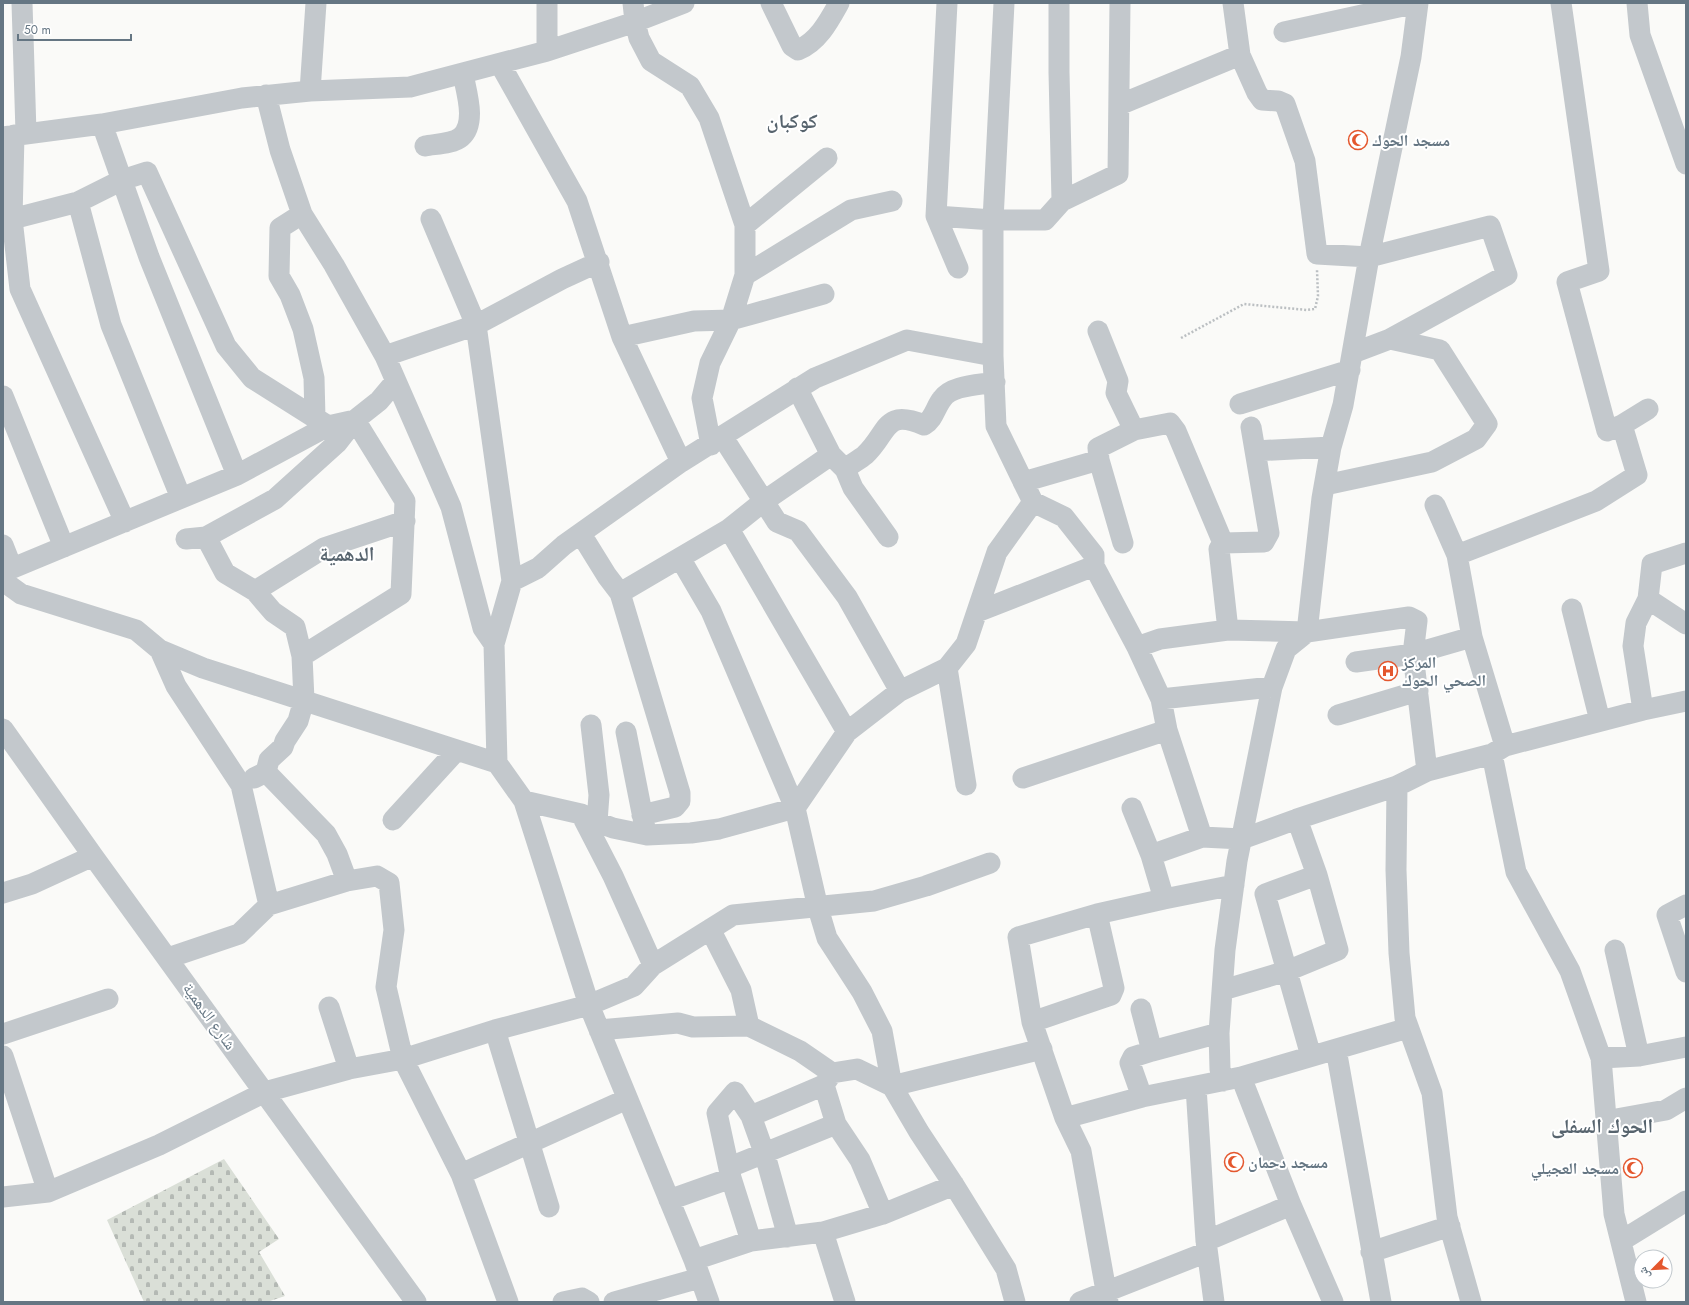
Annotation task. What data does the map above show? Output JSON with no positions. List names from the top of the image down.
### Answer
{
  "streets": {
    "street": ["شارع الدهمية"]
  },
  "districts": ["كوكبان", "الدهمية", "الحوك السفلى"],
  "places": {
    "mosque": ["مسجد الحوك", "مسجد دحمان", "مسجد العجيلي"],
    "hospital": ["المركز الصحي الحوك"]
  },
  "scale_bar": "50 m",
  "north": "bottom left"
}
